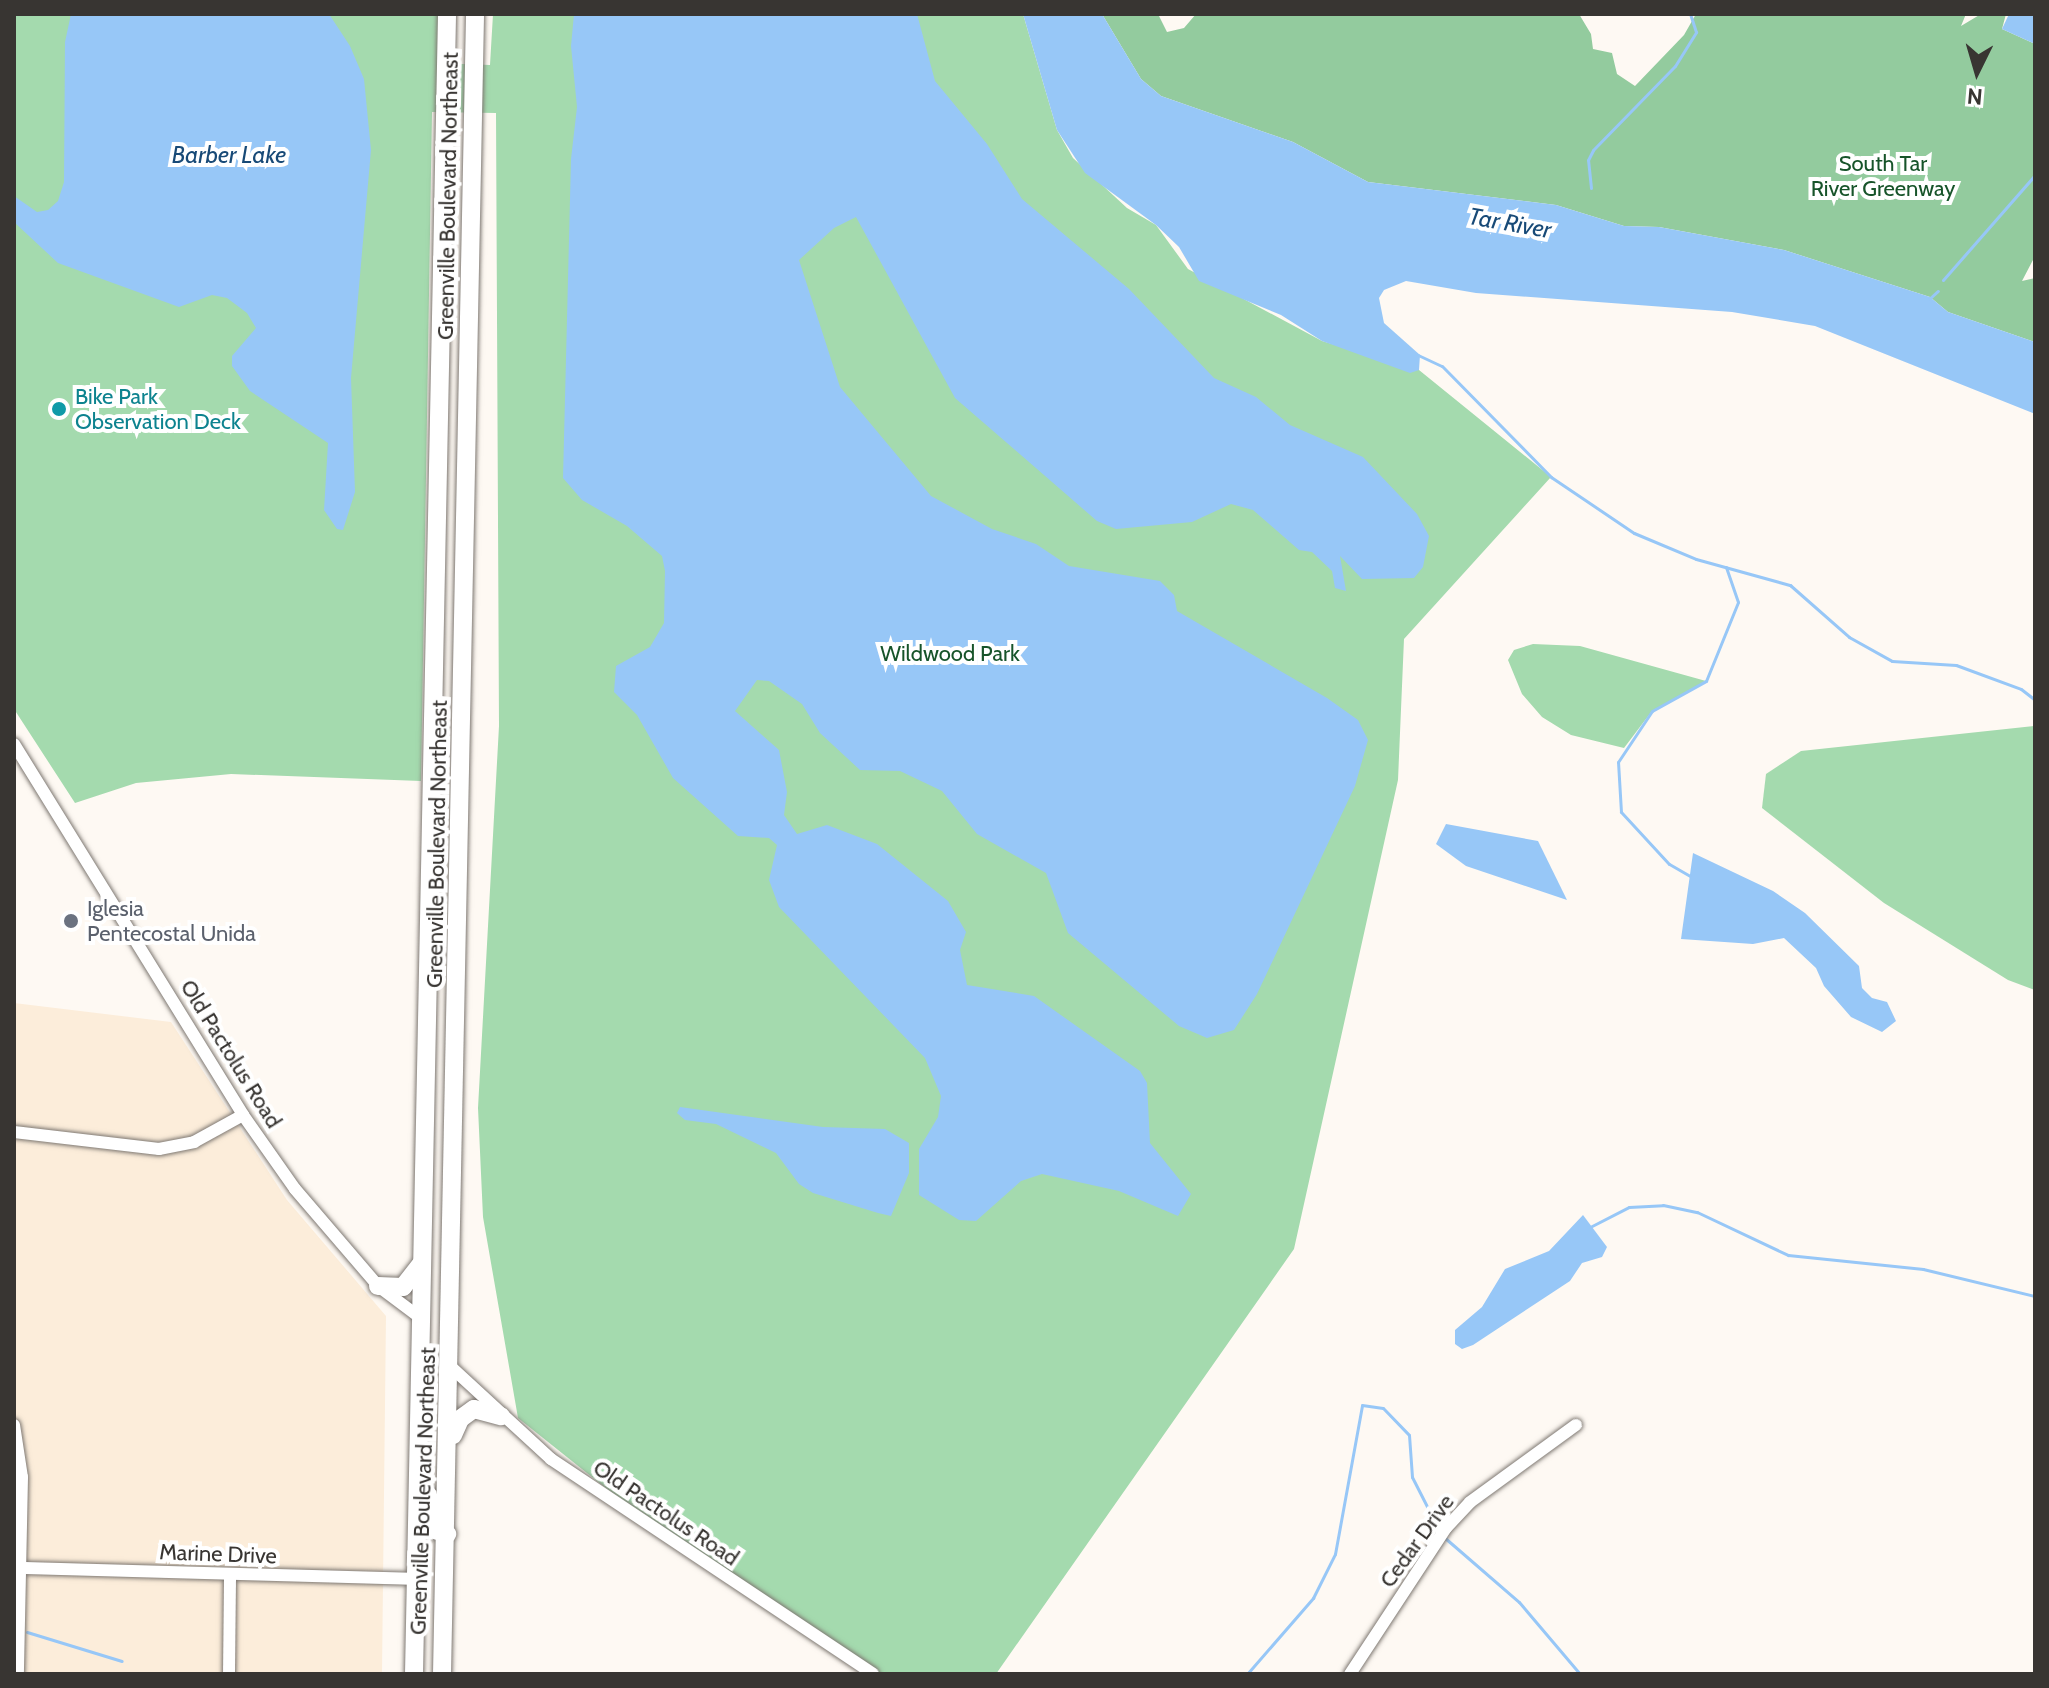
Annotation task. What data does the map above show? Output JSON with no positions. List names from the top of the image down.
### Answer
{
  "streets": {
    "highway": ["Greenville Boulevard Northeast"],
    "street": ["Old Pactolus Road", "Cedar Drive", "Marine Drive"]
  },
  "crossings": [
    ["Greenville Boulevard Northeast", "Old Pactolus Road"],
    ["Greenville Boulevard Northeast", "Marine Drive"]
  ],
  "water": ["Barber Lake", "Tar River"],
  "parks": ["South Tar River Greenway", "Wildwood Park"],
  "places": ["Bike Park Observation Deck", "Iglesia Pentecostal Unida"],
  "north": "bottom"
}
